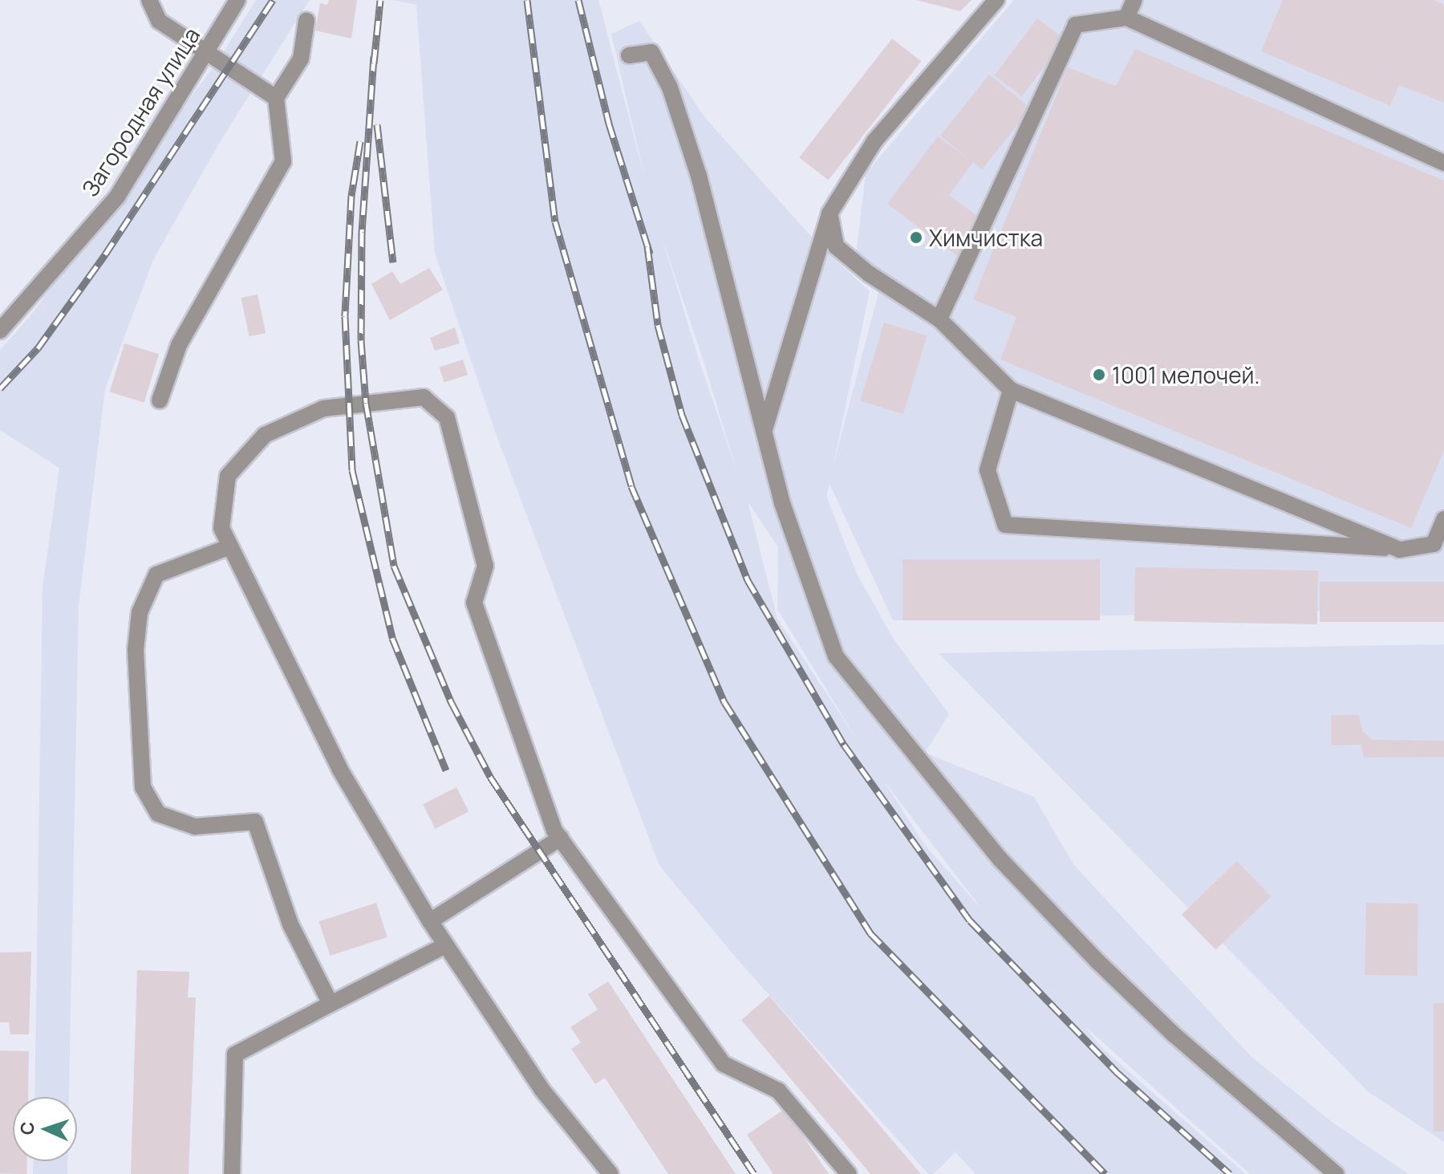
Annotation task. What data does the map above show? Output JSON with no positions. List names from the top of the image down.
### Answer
{
  "streets": {
    "street": ["Загородная улица"]
  },
  "places": ["Химчистка", "1001 мелочей."],
  "north": "left"
}
